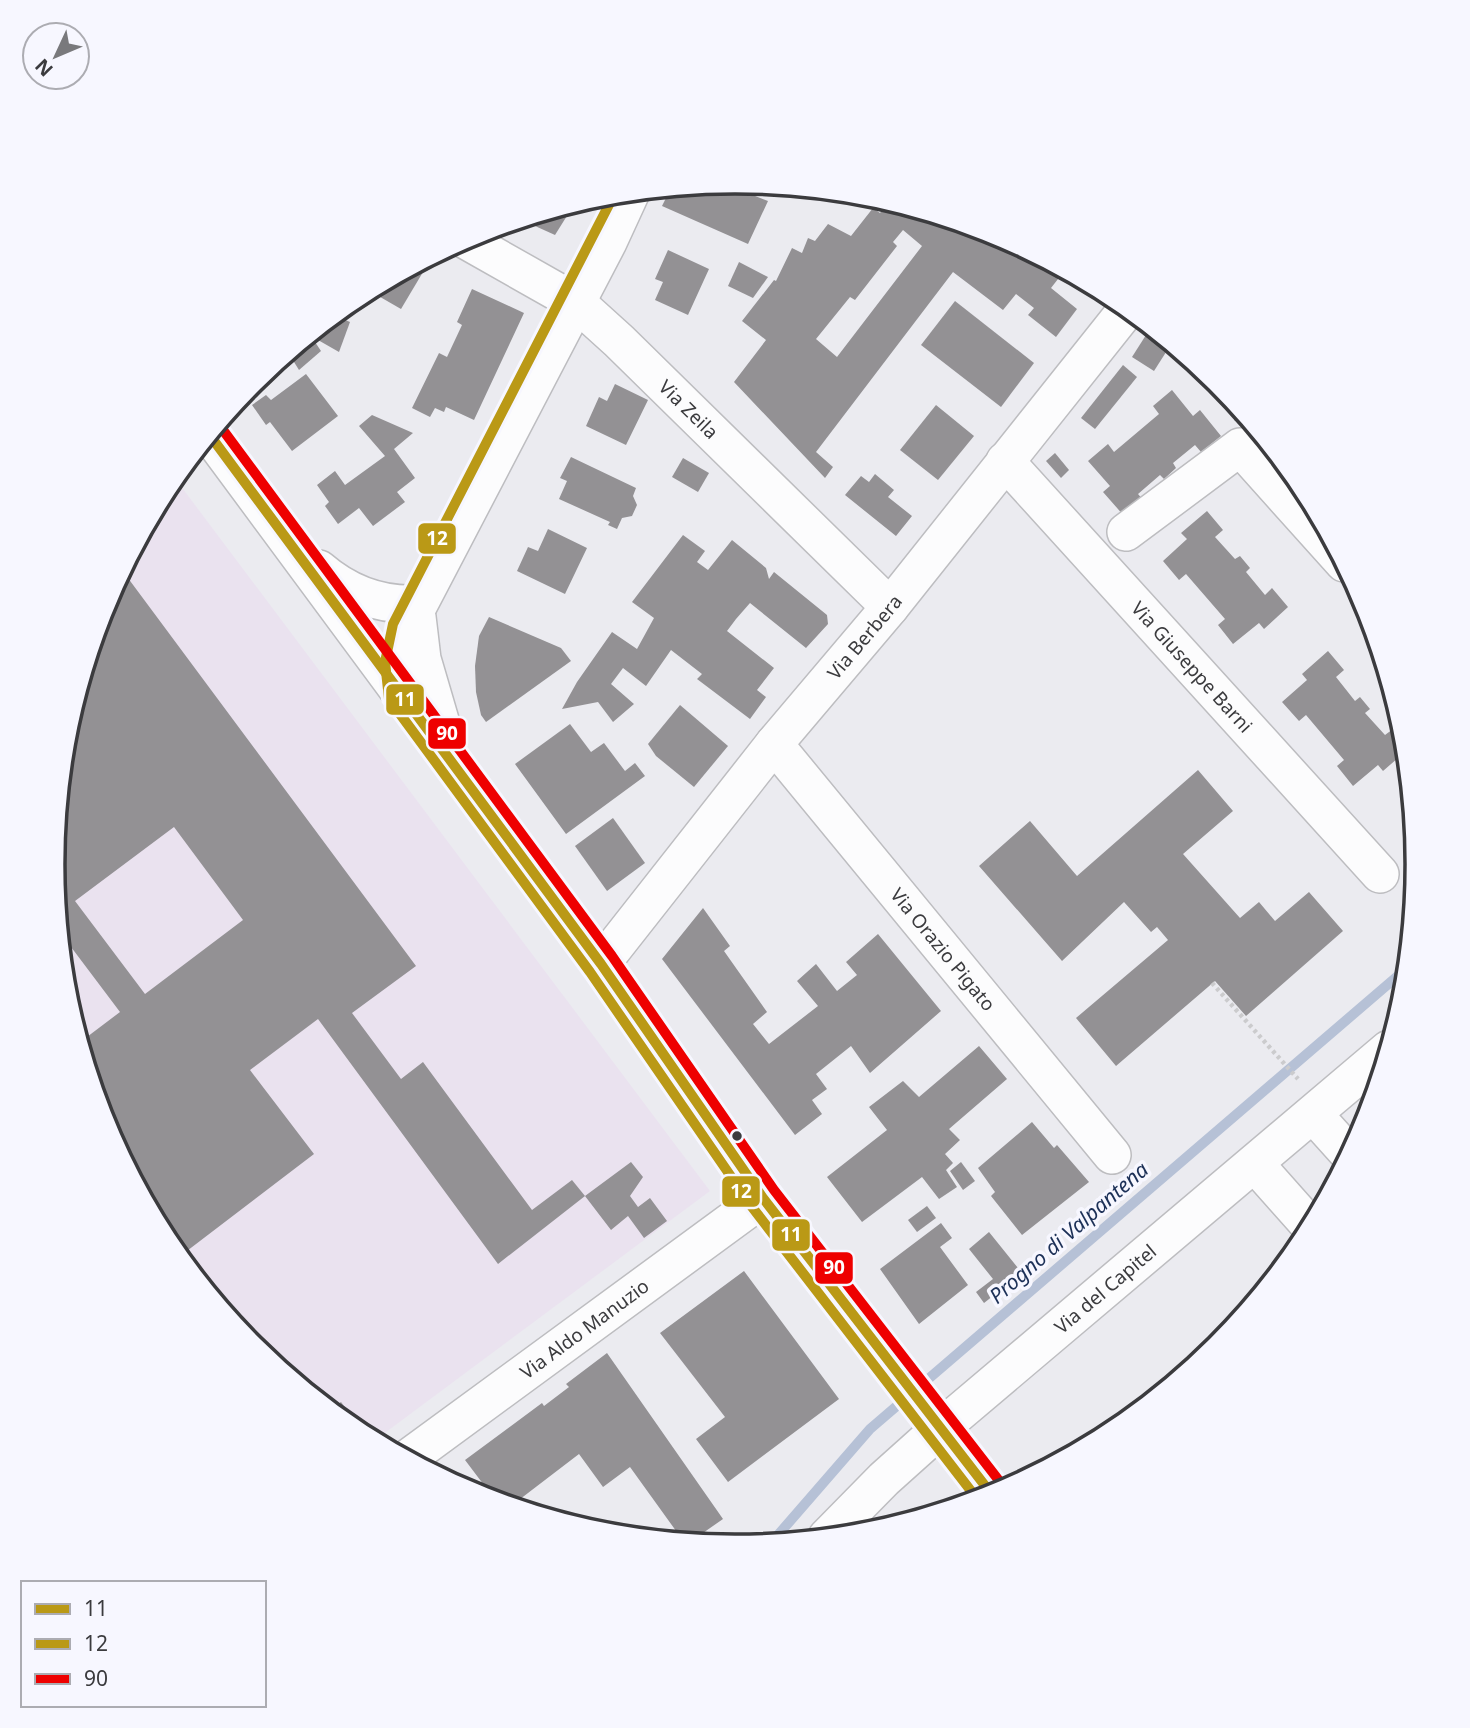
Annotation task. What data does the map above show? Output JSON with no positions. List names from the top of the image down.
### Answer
{
  "streets": {
    "street": [
      "Via Zeila",
      "Via Berbera",
      "Via Giuseppe Barni",
      "Via Orazio Pigato",
      "Via del Capitel",
      "Via Aldo Manuzio"
    ]
  },
  "crossings": [
    ["Via Zeila", "Via Berbera"],
    ["Via Berbera", "Via Giuseppe Barni"],
    ["Via Berbera", "Via Orazio Pigato"]
  ],
  "water": ["Progno di Valpantena"],
  "lines": ["transit line 12", "transit line 90", "transit line 11"],
  "legend": ["11", "12", "90"],
  "north": "bottom left"
}
